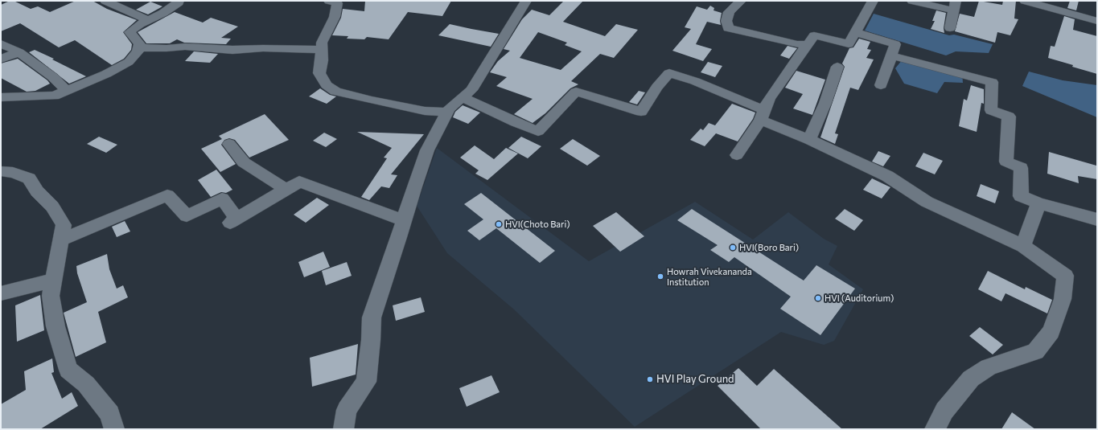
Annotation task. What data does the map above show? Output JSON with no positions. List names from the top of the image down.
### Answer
{
  "places": [
    "HVI(Choto Bari)",
    "HVI(Boro Bari)",
    "Howrah Vivekananda Institution",
    "HVI (Auditorium)",
    "HVI Play Ground"
  ]
}
